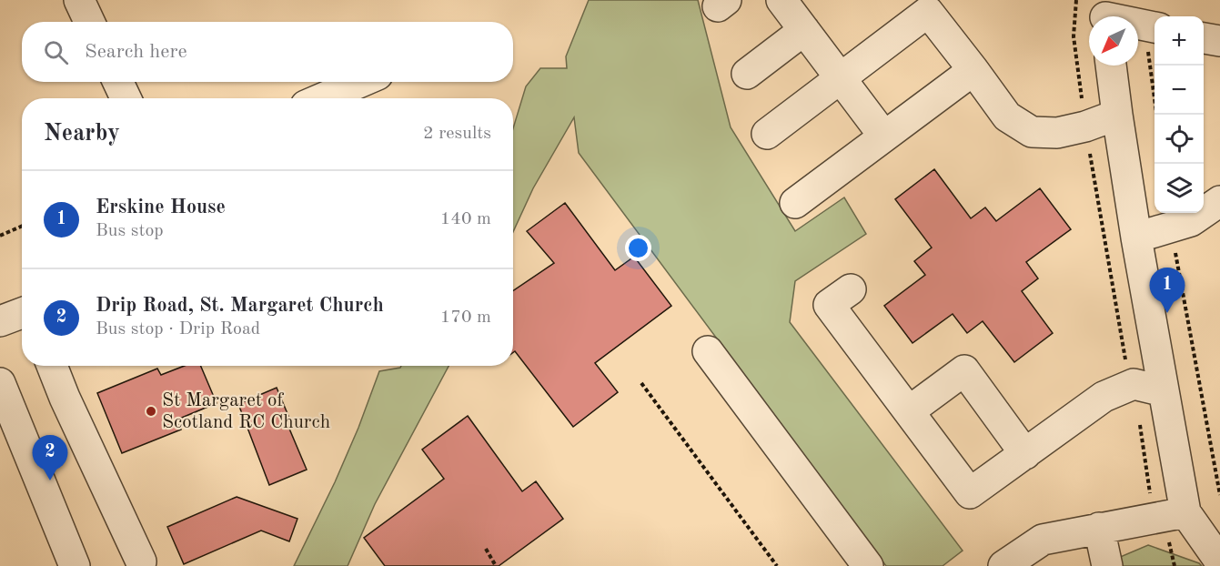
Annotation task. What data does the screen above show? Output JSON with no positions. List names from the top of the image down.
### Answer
{
  "places": ["St Margaret of Scotland RC Church"],
  "north": "bottom left",
  "page": {
    "map_buttons": ["+", "−"],
    "search": "Search here",
    "heading": ["Nearby", "2 results"],
    "list": [
      {
        "mark": "1",
        "name": "Erskine House",
        "note": "Bus stop",
        "value": "140 m"
      },
      {
        "mark": "2",
        "name": "Drip Road, St. Margaret Church",
        "note": "Bus stop · Drip Road",
        "value": "170 m"
      }
    ],
    "pins": ["1", "2"]
  }
}
